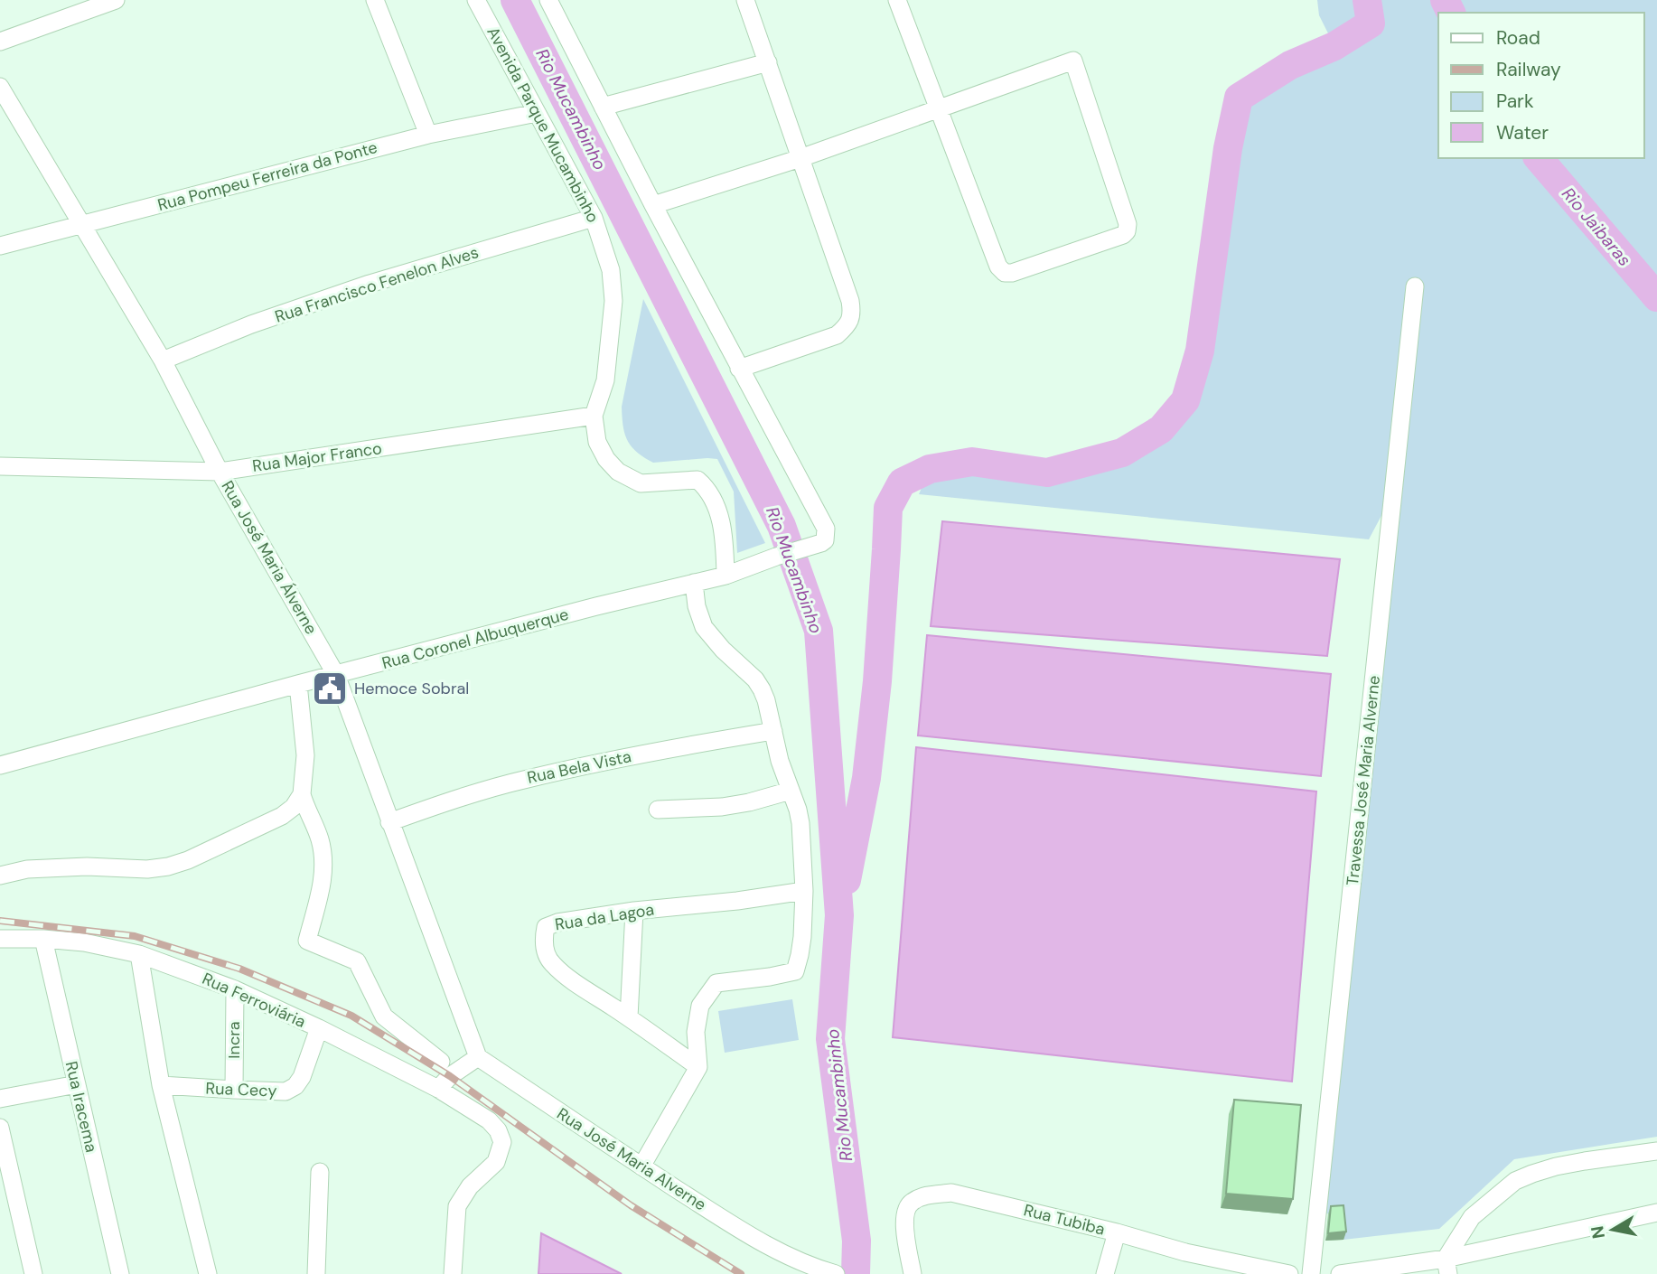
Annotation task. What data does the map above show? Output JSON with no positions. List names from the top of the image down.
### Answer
{
  "streets": {
    "street": [
      "Avenida Parque Mucambinho",
      "Rua Pompeu Ferreira da Ponte",
      "Rua Francisco Fenelon Alves",
      "Rua Major Franco",
      "Rua José Maria Álverne",
      "Rua Coronel Albuquerque",
      "Rua Bela Vista",
      "Travessa José Maria Alverne",
      "Rua da Lagoa",
      "Rua Ferroviária",
      "Incra",
      "Rua Cecy",
      "Rua Iracema",
      "Rua José Maria Alverne",
      "Rua Tubiba"
    ]
  },
  "crossings": [
    ["Avenida Parque Mucambinho", "Rua Pompeu Ferreira da Ponte"],
    ["Avenida Parque Mucambinho", "Rua Francisco Fenelon Alves"],
    ["Avenida Parque Mucambinho", "Rua Major Franco"],
    ["Avenida Parque Mucambinho", "Rua Coronel Albuquerque"],
    ["Rua Pompeu Ferreira da Ponte", "Rua José Maria Álverne"],
    ["Rua Francisco Fenelon Alves", "Rua José Maria Álverne"],
    ["Rua Major Franco", "Rua José Maria Álverne"],
    ["Rua José Maria Álverne", "Rua Coronel Albuquerque"],
    ["Rua José Maria Álverne", "Rua Bela Vista"],
    ["Rua José Maria Álverne", "Rua José Maria Alverne"],
    ["Rua Ferroviária", "Incra"],
    ["Rua Ferroviária", "Rua Cecy"],
    ["Rua Ferroviária", "Rua Iracema"],
    ["Incra", "Rua Cecy"]
  ],
  "water": ["Rio Mucambinho", "Rio Jaibaras"],
  "places": {
    "public building": ["Hemoce Sobral"]
  },
  "legend": [
    "Road",
    "Railway",
    "Park",
    "Water"
  ],
  "north": "left"
}
